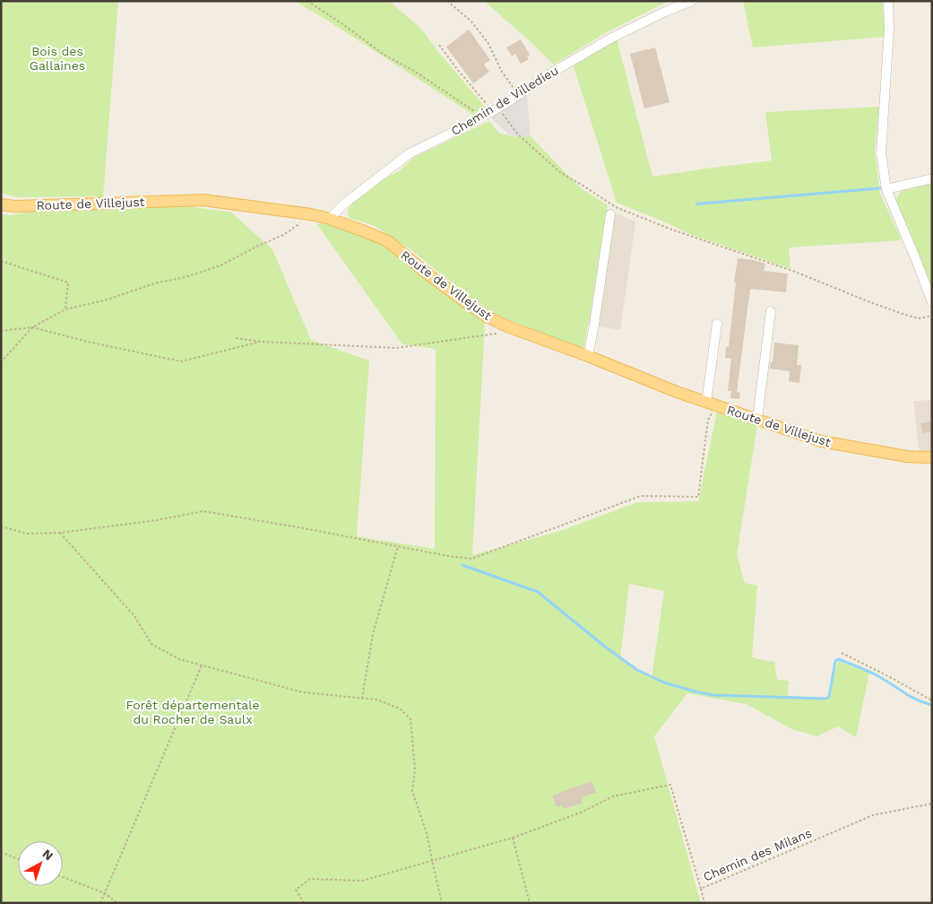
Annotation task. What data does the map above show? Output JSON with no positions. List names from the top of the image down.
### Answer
{
  "streets": {
    "main road": ["Route de Villejust"],
    "street": ["Chemin de Villedieu"],
    "path": ["Chemin des Milans"]
  },
  "crossings": [
    ["Chemin de Villedieu", "Route de Villejust"]
  ],
  "parks": ["Bois des Gallaines", "Forêt départementale du Rocher de Saulx"],
  "north": "top right"
}
